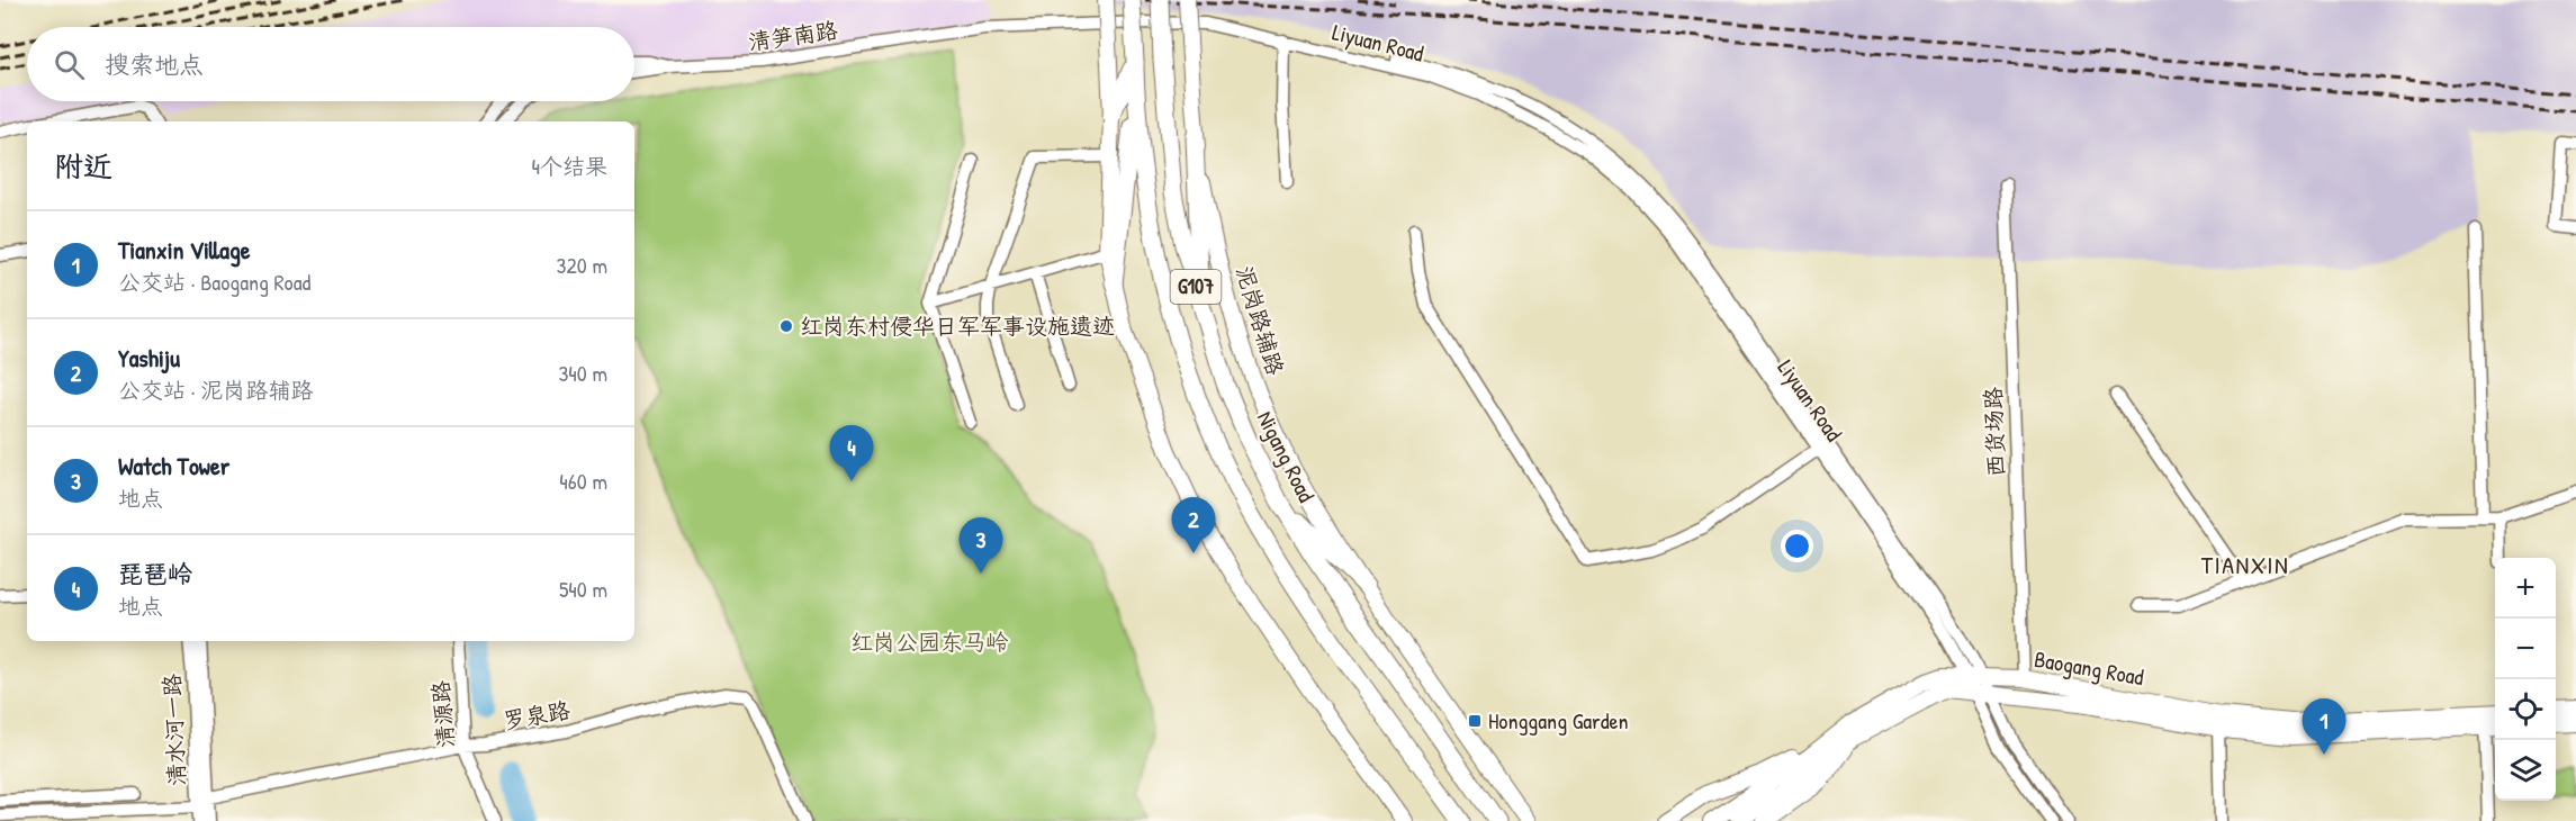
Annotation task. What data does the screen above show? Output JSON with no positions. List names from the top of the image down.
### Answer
{
  "streets": {
    "highway": ["G107", "Nigang Road"],
    "main road": ["泥岗路辅路", "Baogang Road"],
    "street": [
      "清笋南路",
      "Liyuan Road",
      "西货场路",
      "清源路",
      "罗泉路",
      "清水河一路"
    ]
  },
  "crossings": [
    ["清笋南路", "Liyuan Road"],
    ["Liyuan Road", "Baogang Road"],
    ["西货场路", "Baogang Road"],
    ["清源路", "罗泉路"],
    ["罗泉路", "清水河一路"]
  ],
  "districts": ["TIANXIN"],
  "parks": ["红岗公园东马岭"],
  "places": {
    "other": ["红岗东村侵华日军军事设施遗迹"],
    "transit": ["Honggang Garden"]
  },
  "page": {
    "search": "搜索地点",
    "heading": ["附近", "4个结果"],
    "list": [
      {
        "mark": "1",
        "name": "Tianxin Village",
        "note": "公交站 · Baogang Road",
        "value": "320 m"
      },
      {
        "mark": "2",
        "name": "Yashiju",
        "note": "公交站 · 泥岗路辅路",
        "value": "340 m"
      },
      {
        "mark": "3",
        "name": "Watch Tower",
        "note": "地点",
        "value": "460 m"
      },
      {
        "mark": "4",
        "name": "琵琶岭",
        "note": "地点",
        "value": "540 m"
      }
    ],
    "pins": [
      "4",
      "2",
      "3",
      "1"
    ],
    "map_buttons": ["+", "−"]
  }
}
